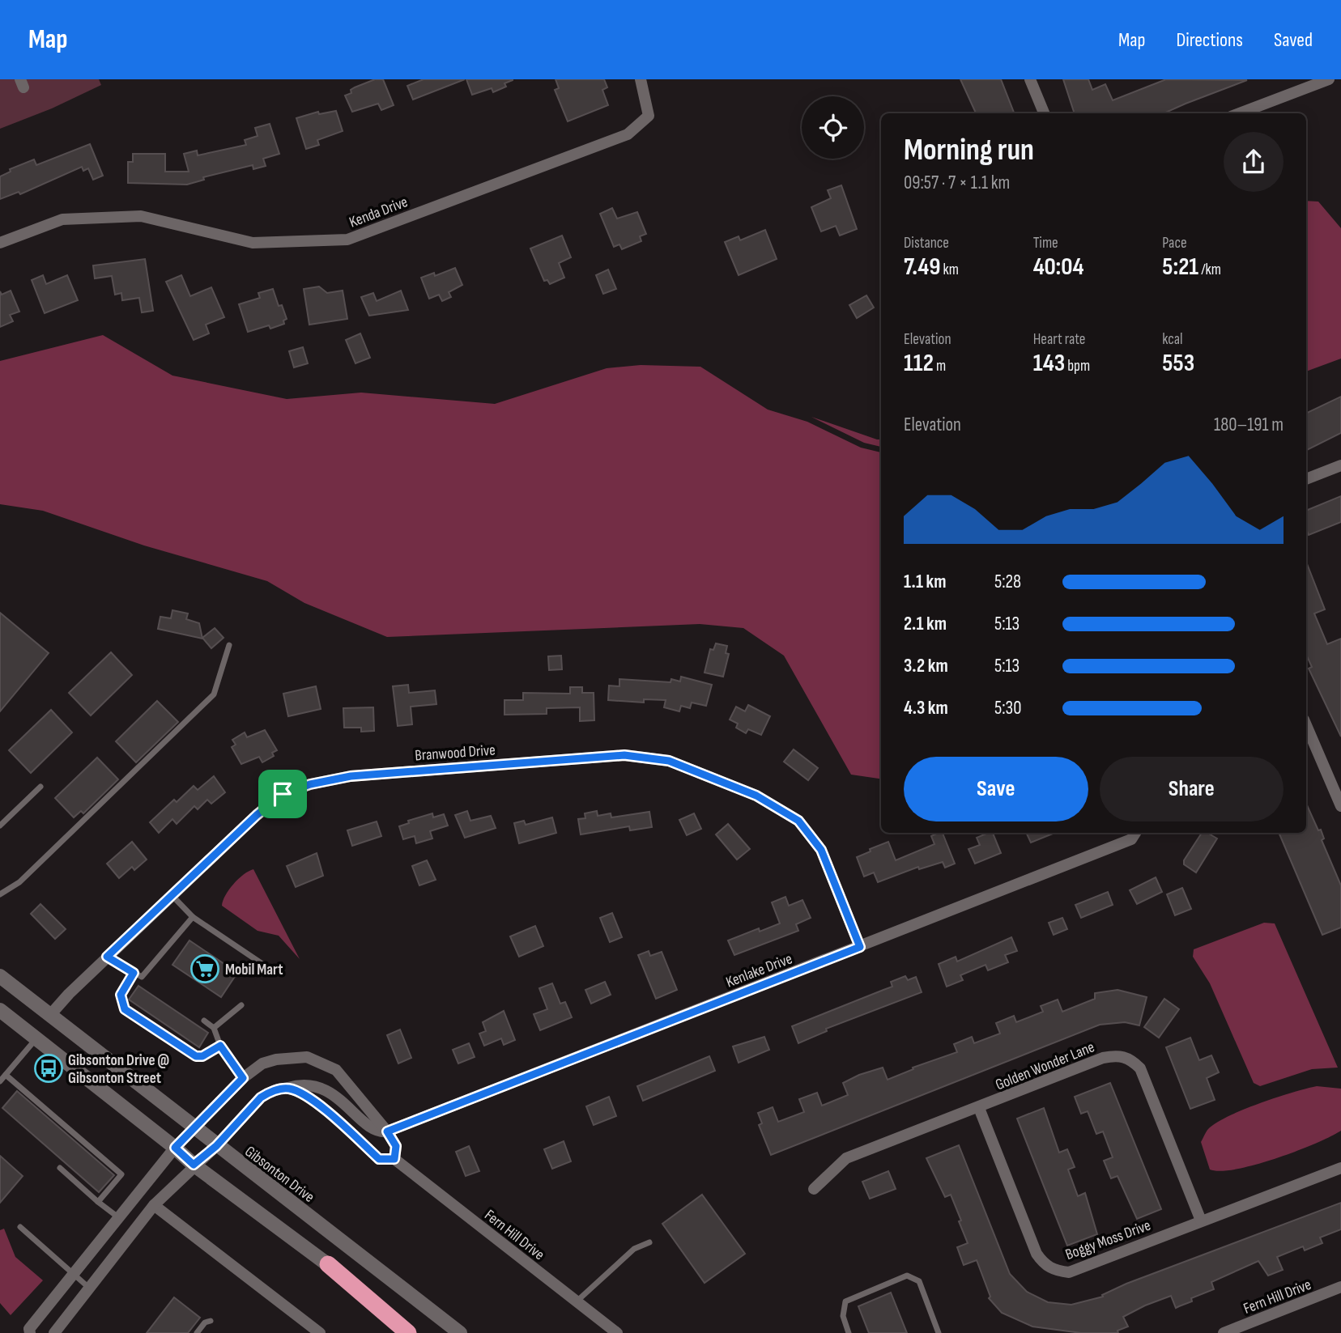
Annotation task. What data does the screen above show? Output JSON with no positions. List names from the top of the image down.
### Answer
{
  "streets": {
    "main road": ["Gibsonton Drive"],
    "street": [
      "Kenda Drive",
      "Branwood Drive",
      "Kenlake Drive",
      "Golden Wonder Lane",
      "Fern Hill Drive",
      "Boggy Moss Drive"
    ]
  },
  "crossings": [
    ["Branwood Drive", "Kenlake Drive"],
    ["Branwood Drive", "Gibsonton Drive"],
    ["Golden Wonder Lane", "Boggy Moss Drive"]
  ],
  "places": {
    "supermarket": ["Mobil Mart"],
    "bus stop": ["Gibsonton Drive @ Gibsonton Street"]
  },
  "page": {
    "header": "Map",
    "nav": ["Map", "Directions", "Saved"],
    "heading": ["Morning run", "09:57 · 7 × 1.1 km"],
    "stats": [
      ["Distance", "7.49 km"],
      ["Time", "40:04"],
      ["Pace", "5:21 /km"],
      ["Elevation", "112 m"],
      ["Heart rate", "143 bpm"],
      ["kcal", "553"]
    ],
    "chart": ["Elevation", "180–191 m"],
    "list": [
      {
        "name": "1.1 km",
        "note": "5:28"
      },
      {
        "name": "2.1 km",
        "note": "5:13"
      },
      {
        "name": "3.2 km",
        "note": "5:13"
      },
      {
        "name": "4.3 km",
        "note": "5:30"
      }
    ],
    "buttons": ["Save", "Share"]
  }
}
